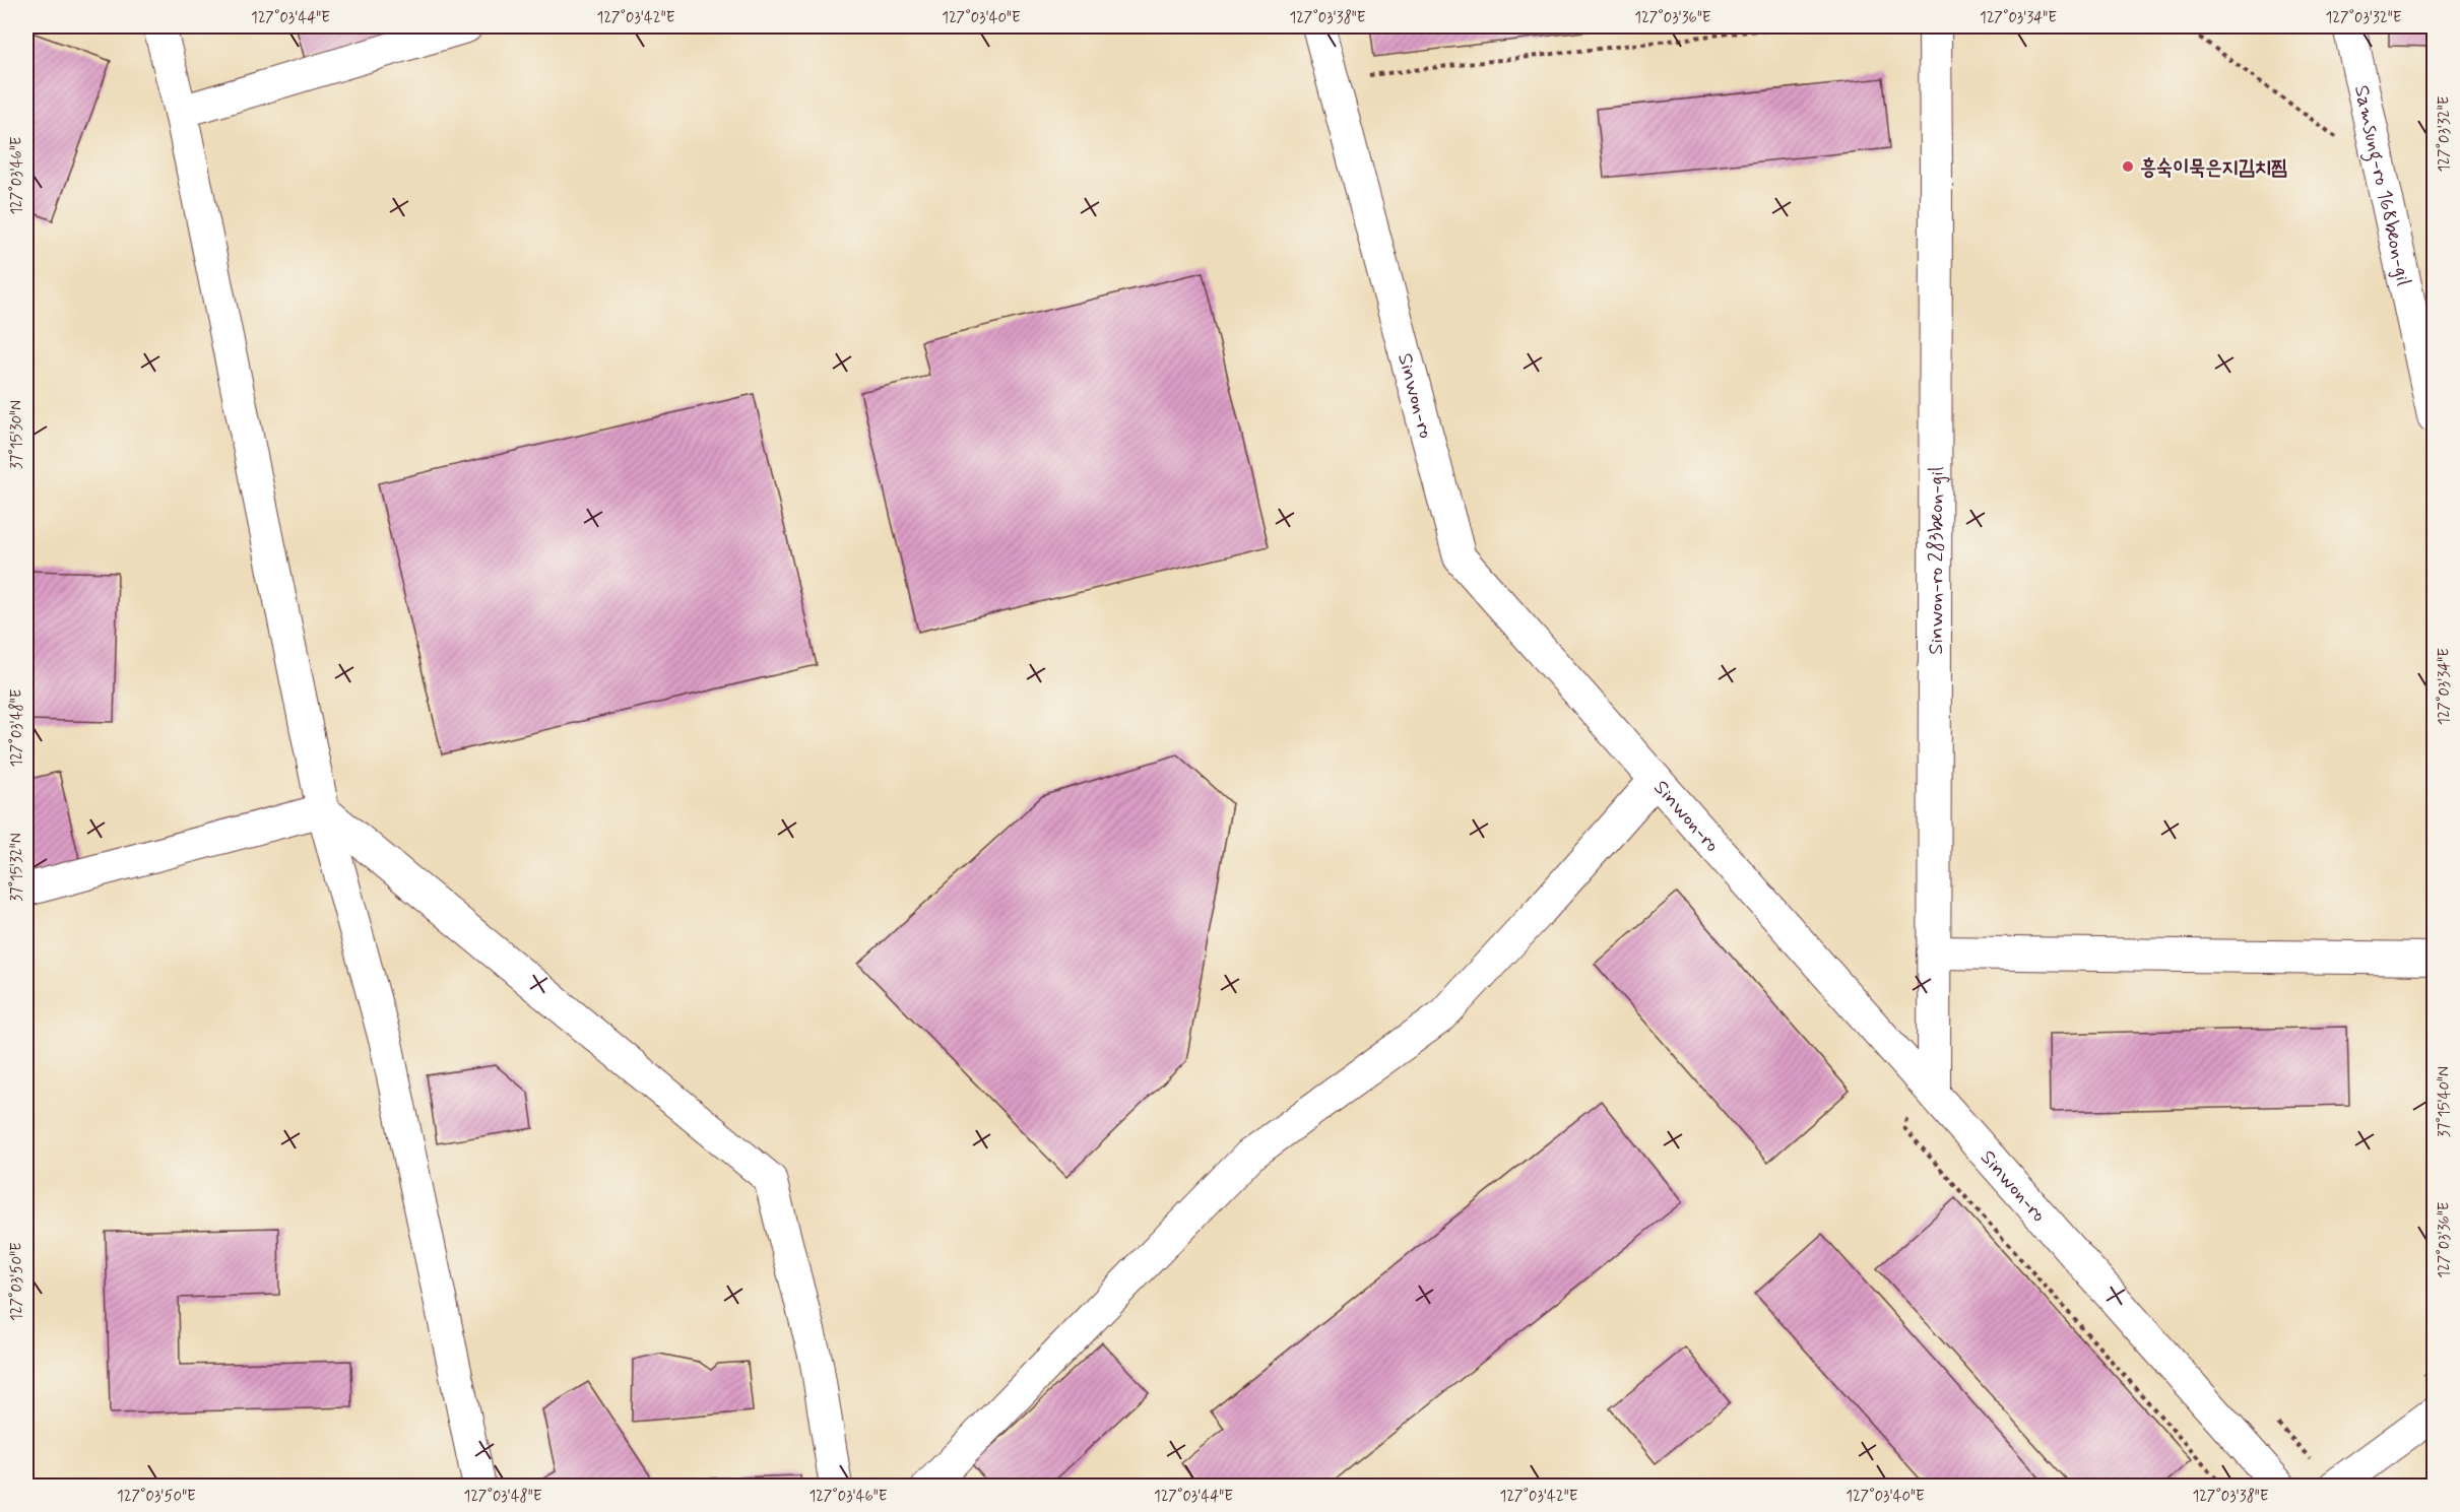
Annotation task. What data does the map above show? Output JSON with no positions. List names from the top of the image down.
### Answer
{
  "streets": {
    "street": ["Samsung-ro 168beon-gil", "Sinwon-ro", "Sinwon-ro 283beon-gil"]
  },
  "crossings": [
    ["Sinwon-ro", "Sinwon-ro 283beon-gil"]
  ],
  "places": ["흥숙이묵은지김치찜"],
  "coordinates": [
    "127°03'44\"E",
    "127°03'42\"E",
    "127°03'40\"E",
    "127°03'38\"E",
    "127°03'36\"E",
    "127°03'34\"E",
    "127°03'32\"E",
    "127°03'46\"E",
    "37°15'30\"N",
    "127°03'48\"E",
    "37°15'32\"N",
    "37°15'40\"N",
    "127°03'50\"E"
  ]
}
